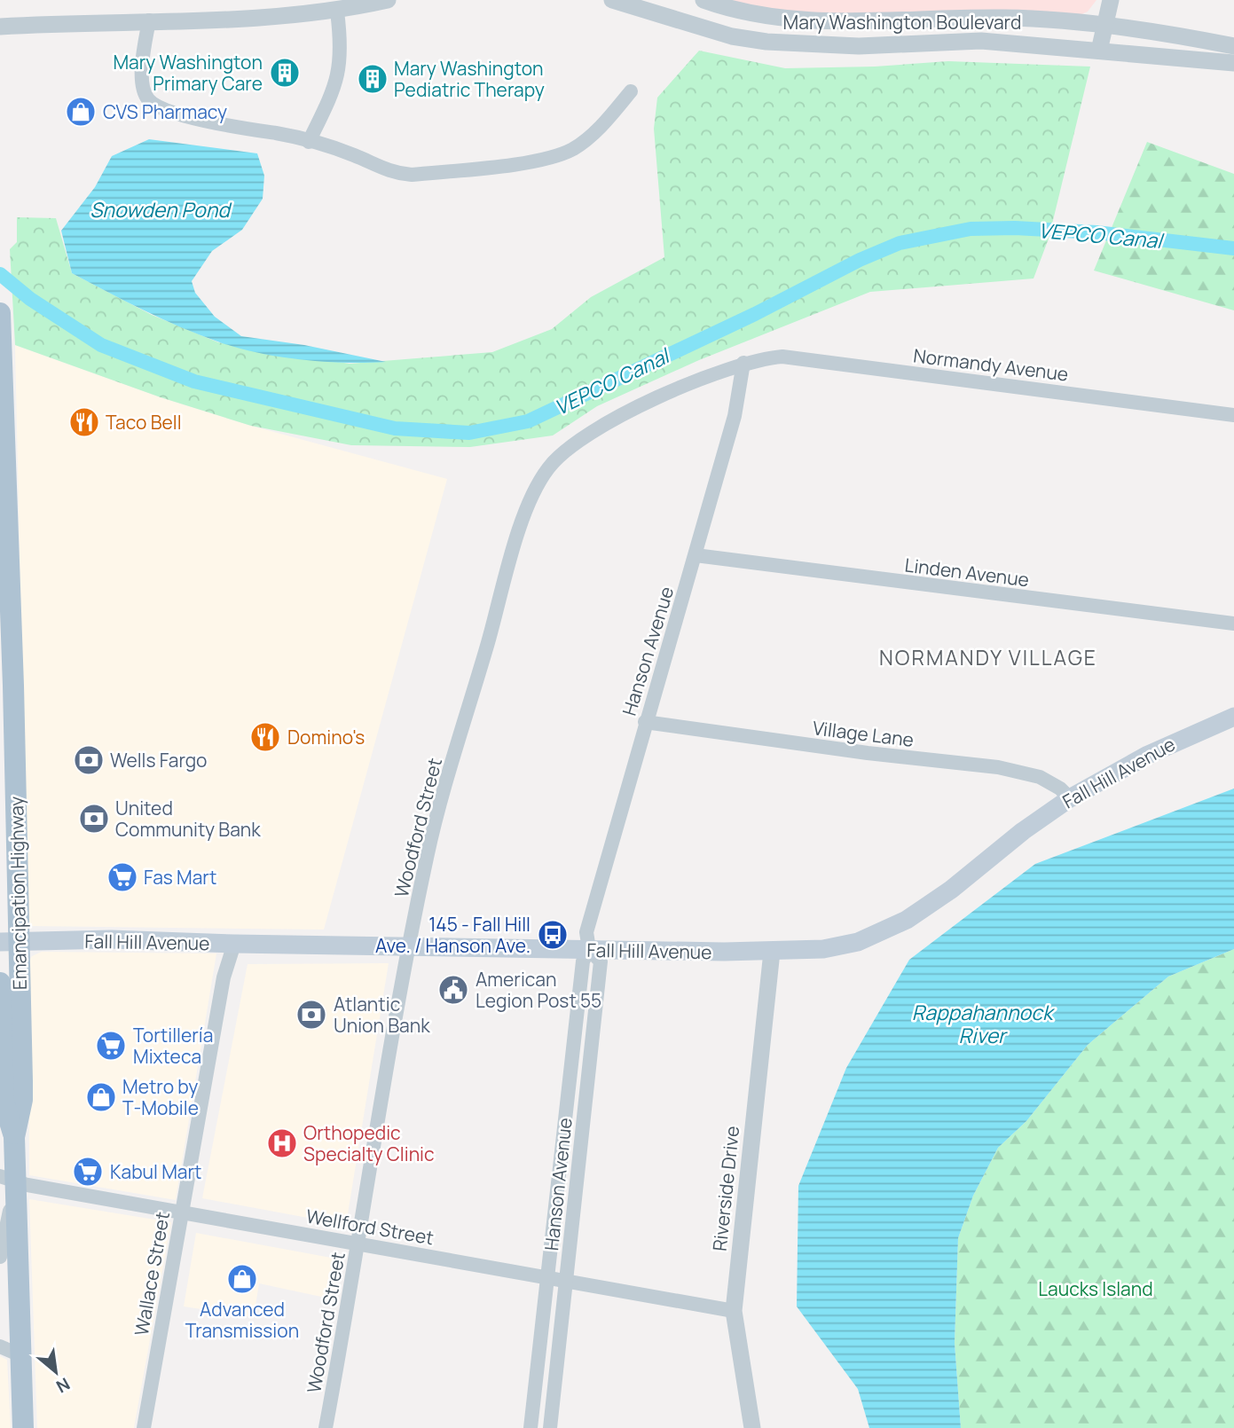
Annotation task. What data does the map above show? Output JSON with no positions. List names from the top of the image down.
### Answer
{
  "streets": {
    "main road": ["Fall Hill Avenue", "Emancipation Highway"],
    "street": [
      "Mary Washington Boulevard",
      "Normandy Avenue",
      "Linden Avenue",
      "Hanson Avenue",
      "Village Lane",
      "Woodford Street",
      "Riverside Drive",
      "Wellford Street",
      "Wallace Street"
    ]
  },
  "crossings": [
    ["Normandy Avenue", "Hanson Avenue"],
    ["Normandy Avenue", "Woodford Street"],
    ["Linden Avenue", "Hanson Avenue"],
    ["Hanson Avenue", "Village Lane"],
    ["Hanson Avenue", "Fall Hill Avenue"],
    ["Hanson Avenue", "Woodford Street"],
    ["Hanson Avenue", "Wellford Street"],
    ["Village Lane", "Fall Hill Avenue"],
    ["Fall Hill Avenue", "Woodford Street"],
    ["Fall Hill Avenue", "Emancipation Highway"],
    ["Fall Hill Avenue", "Riverside Drive"],
    ["Fall Hill Avenue", "Wallace Street"],
    ["Woodford Street", "Wellford Street"],
    ["Emancipation Highway", "Wellford Street"],
    ["Riverside Drive", "Wellford Street"],
    ["Wellford Street", "Wallace Street"]
  ],
  "districts": ["NORMANDY VILLAGE"],
  "water": ["Snowden Pond", "VEPCO Canal", "Rappahannock River"],
  "parks": ["Laucks Island"],
  "places": {
    "building": ["Mary Washington Primary Care", "Mary Washington Pediatric Therapy"],
    "shop": ["CVS Pharmacy", "Metro by T-Mobile", "Advanced Transmission"],
    "restaurant": ["Taco Bell", "Domino's"],
    "bank": ["Wells Fargo", "United Community Bank", "Atlantic Union Bank"],
    "supermarket": ["Fas Mart", "Tortillería Mixteca", "Kabul Mart"],
    "bus stop": ["145 - Fall Hill Ave. / Hanson Ave."],
    "public building": ["American Legion Post 55"],
    "hospital": ["Orthopedic Specialty Clinic"]
  },
  "north": "bottom right"
}
